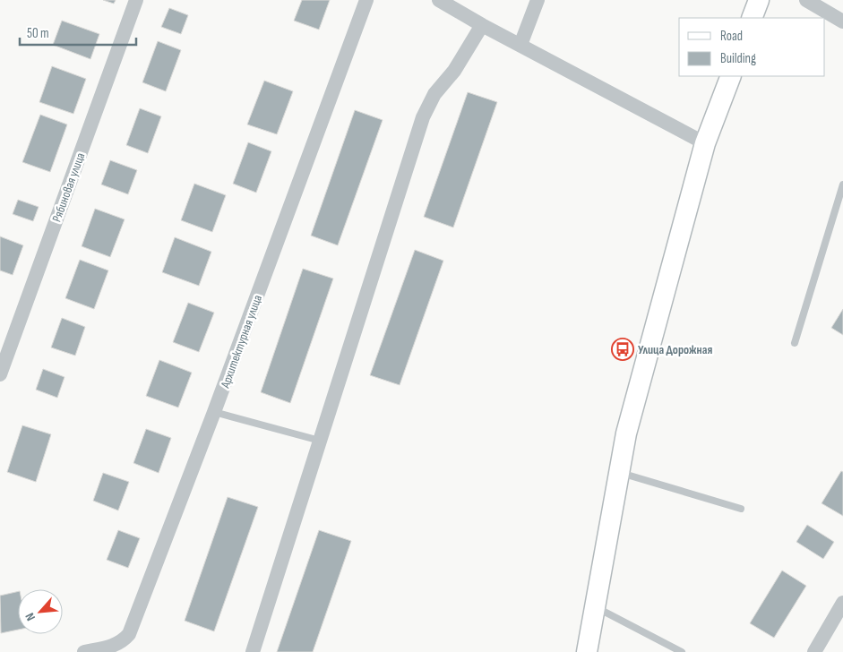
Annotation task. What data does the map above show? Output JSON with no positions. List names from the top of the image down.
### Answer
{
  "streets": {
    "street": ["Рябиновая улица", "Архитектурная улица"]
  },
  "places": {
    "bus stop": ["Улица Дорожная"]
  },
  "legend": ["Road", "Building"],
  "scale_bar": "50 m",
  "north": "bottom left"
}
